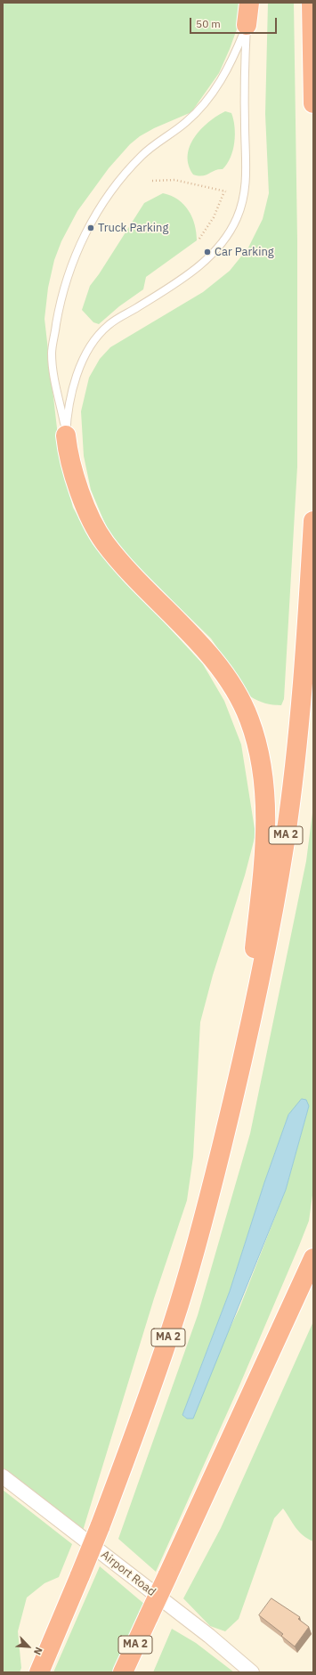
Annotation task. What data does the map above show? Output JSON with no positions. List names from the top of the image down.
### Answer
{
  "streets": {
    "highway": ["MA 2"],
    "street": ["Airport Road"]
  },
  "places": ["Truck Parking", "Car Parking"],
  "scale_bar": "50 m",
  "north": "bottom right"
}
